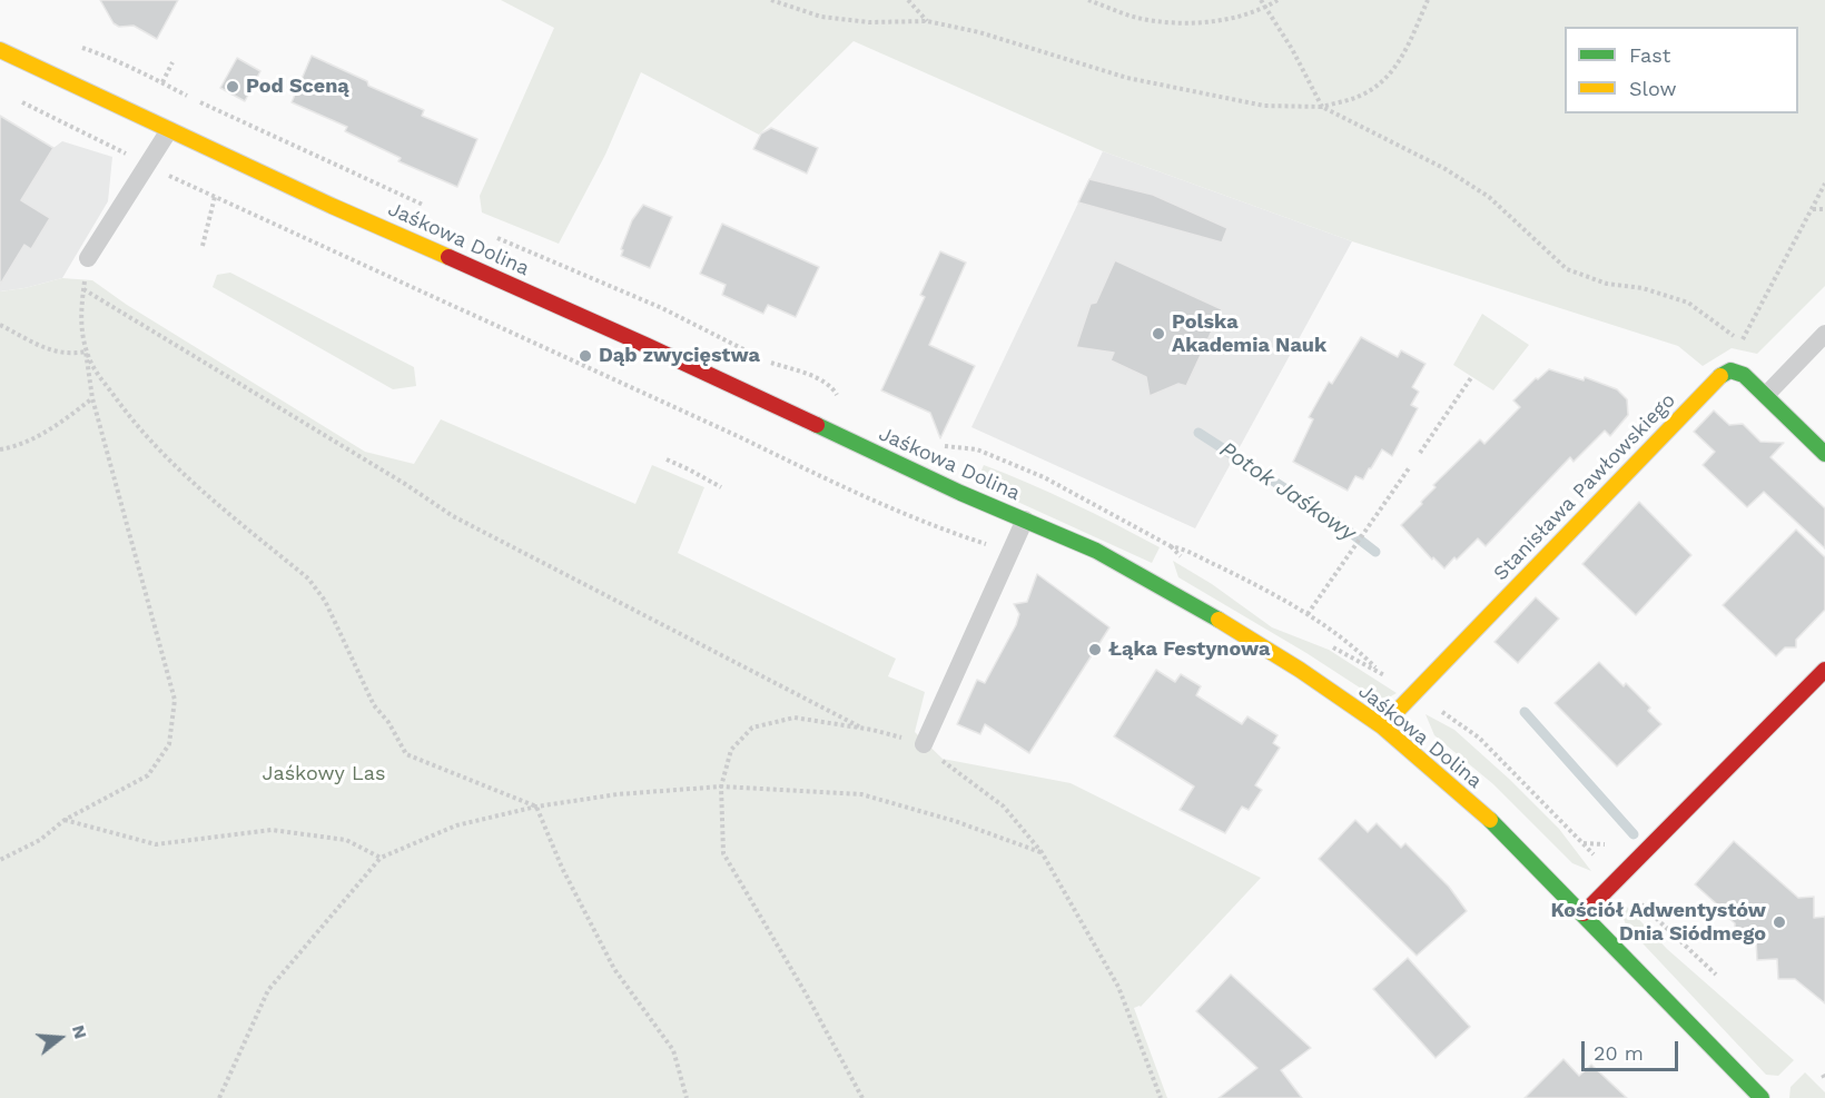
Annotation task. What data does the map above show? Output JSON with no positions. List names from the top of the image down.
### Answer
{
  "streets": {
    "street": ["Jaśkowa Dolina", "Stanisława Pawłowskiego"]
  },
  "crossings": [
    ["Jaśkowa Dolina", "Stanisława Pawłowskiego"]
  ],
  "water": ["Potok Jaśkowy"],
  "parks": ["Jaśkowy Las"],
  "places": [
    "Pod Sceną",
    "Polska Akademia Nauk",
    "Dąb zwycięstwa",
    "Łąka Festynowa",
    "Kościół Adwentystów Dnia Siódmego"
  ],
  "legend": ["Fast", "Slow"],
  "scale_bar": "20 m",
  "north": "right"
}
